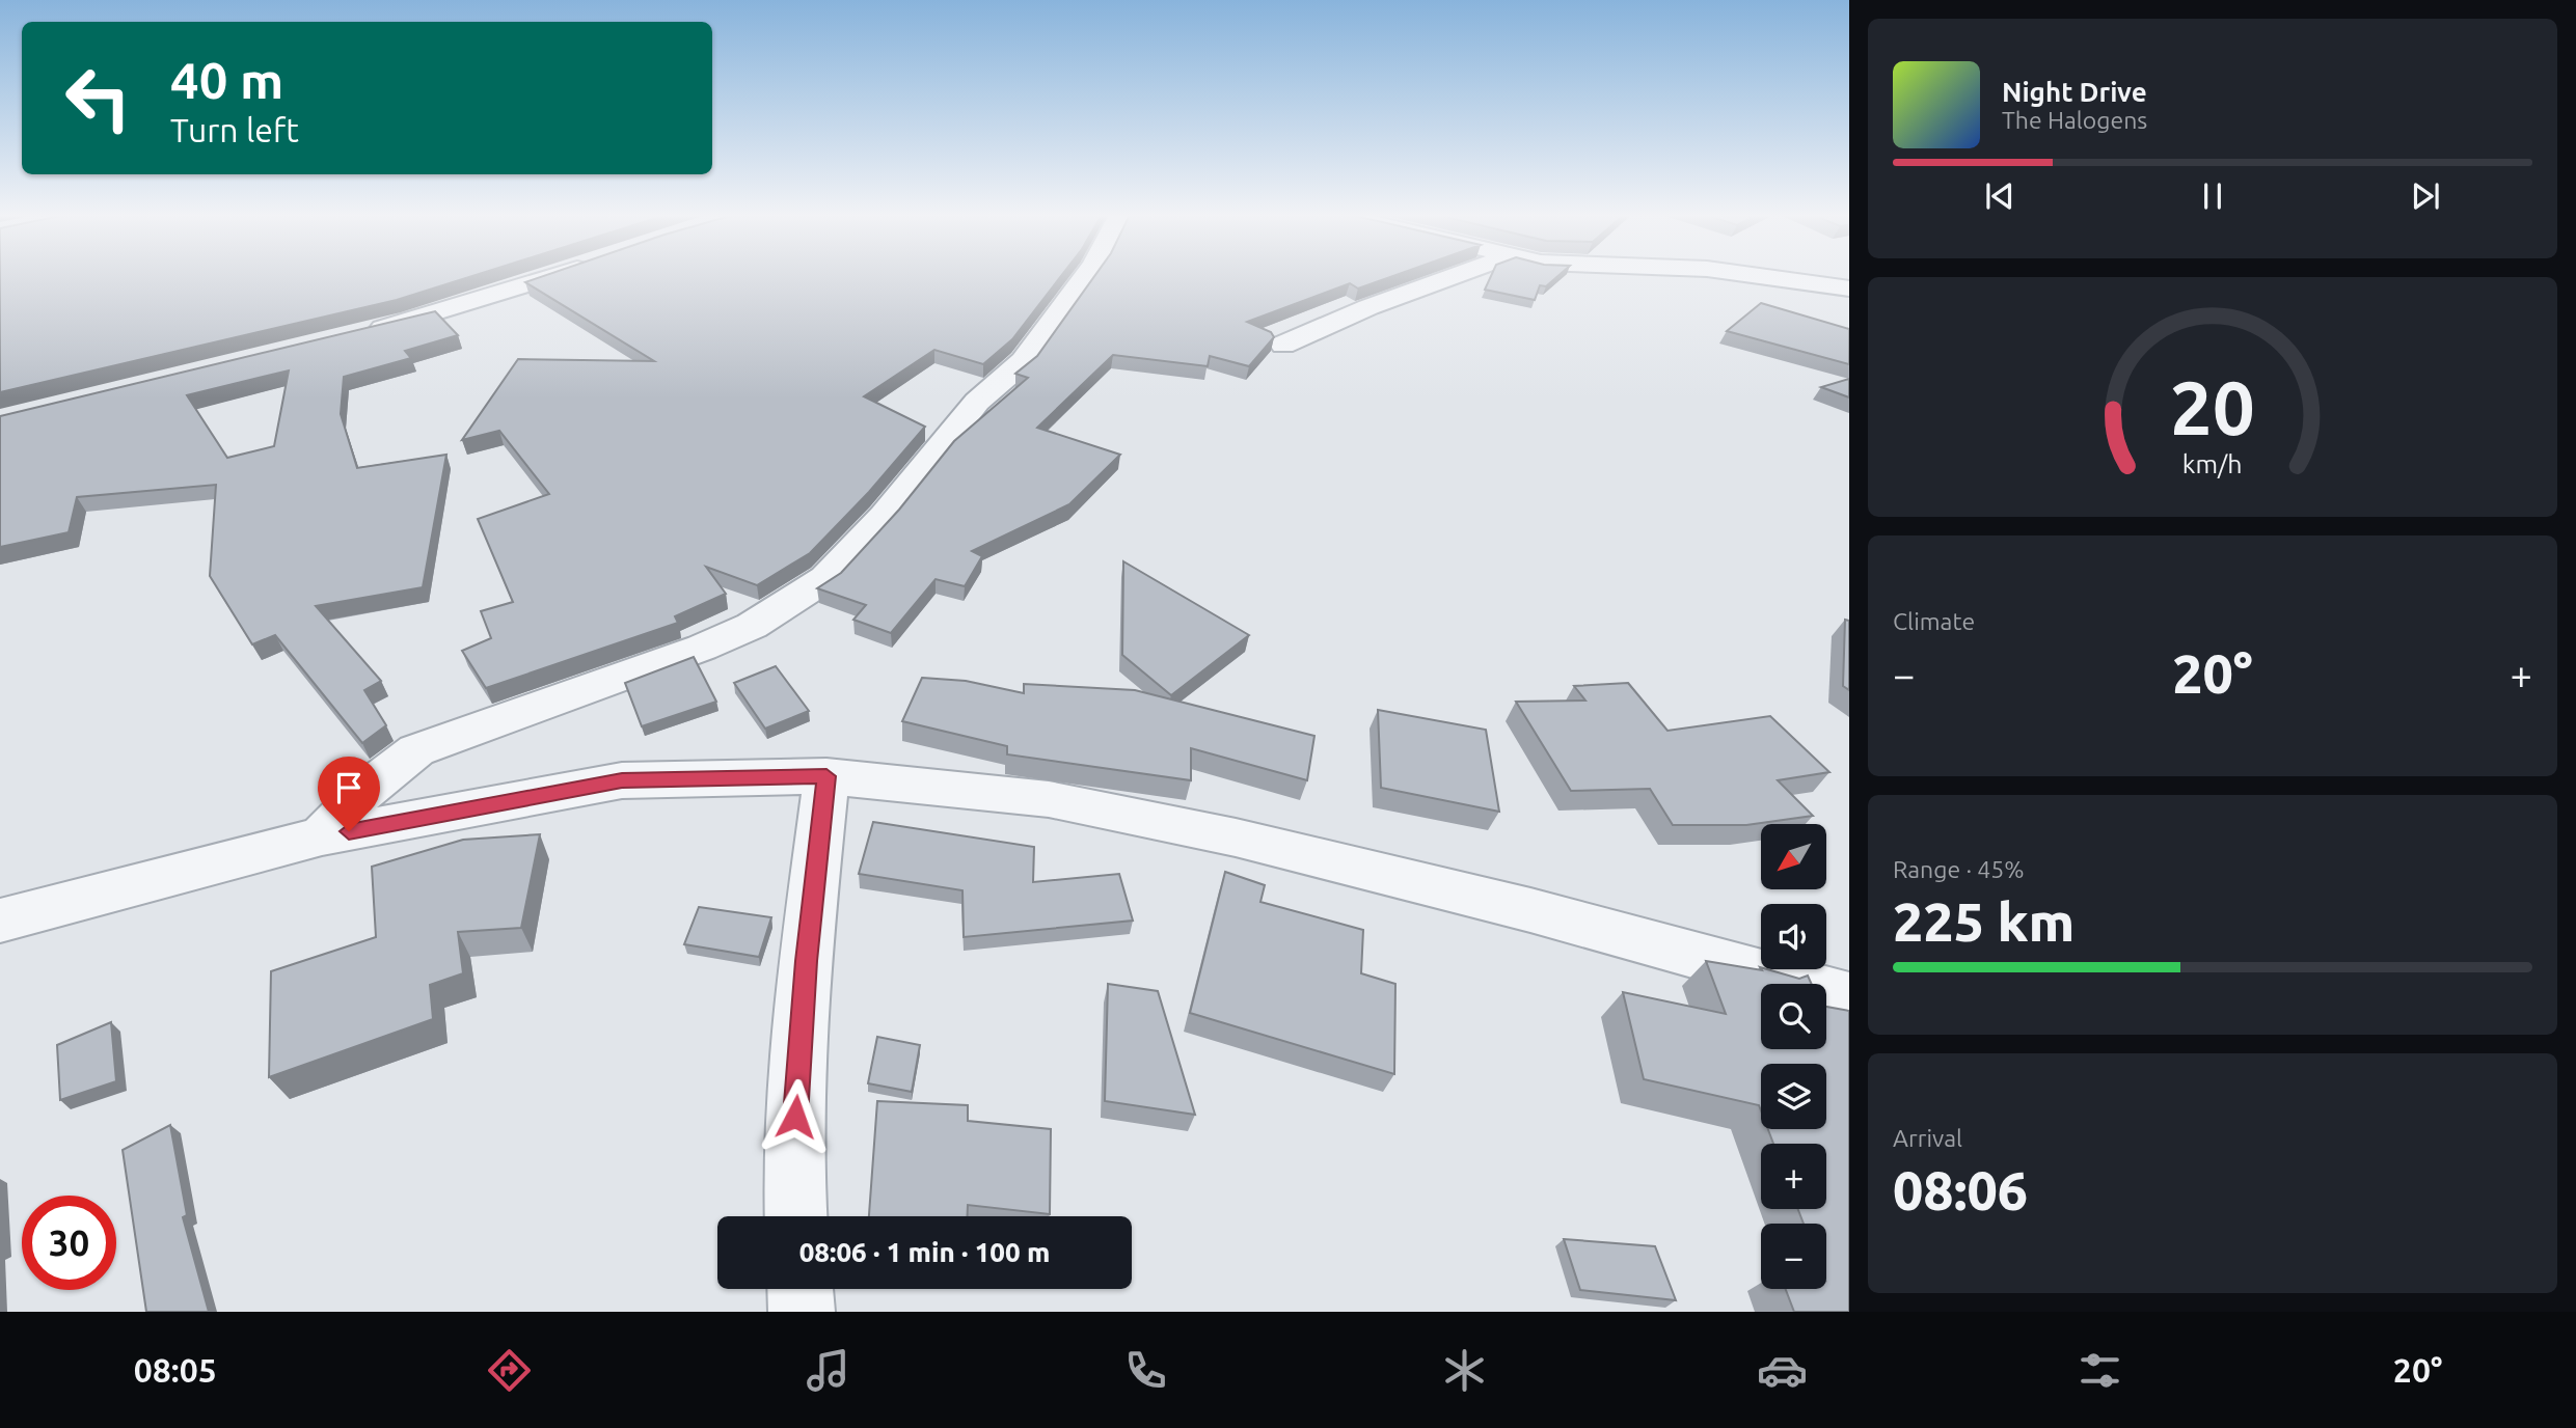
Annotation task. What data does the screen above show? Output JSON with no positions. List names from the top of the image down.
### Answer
{
  "north": "bottom left",
  "page": {
    "turn": ["40 m", "Turn left"],
    "song": ["Night Drive", "The Halogens"],
    "tile": [
      "Climate",
      ["Range · 45%", "225 km"],
      ["Arrival", "08:06"]
    ],
    "heat": ["−", "20°", "+"],
    "map_buttons": ["+", "−"],
    "limit": "30",
    "trip": "08:06 · 1 min · 100 m",
    "tabs": ["08:05", "20°"],
    "gauge": ["20", "km/h"]
  }
}
